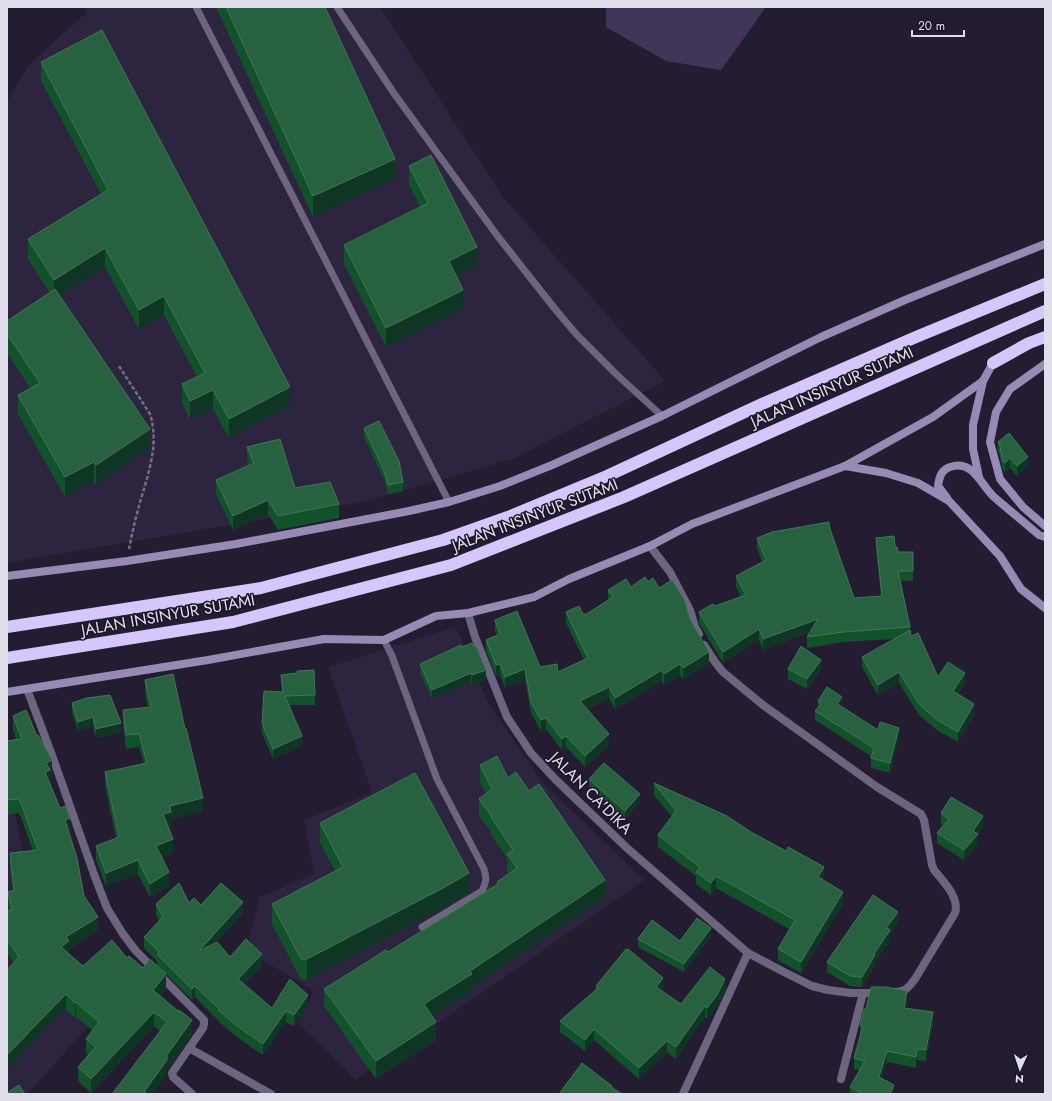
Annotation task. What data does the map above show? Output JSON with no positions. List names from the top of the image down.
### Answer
{
  "streets": {
    "highway": ["JALAN INSINYUR SUTAMI"],
    "street": ["JALAN CA'DIKA"]
  },
  "scale_bar": "20 m",
  "north": "bottom"
}
